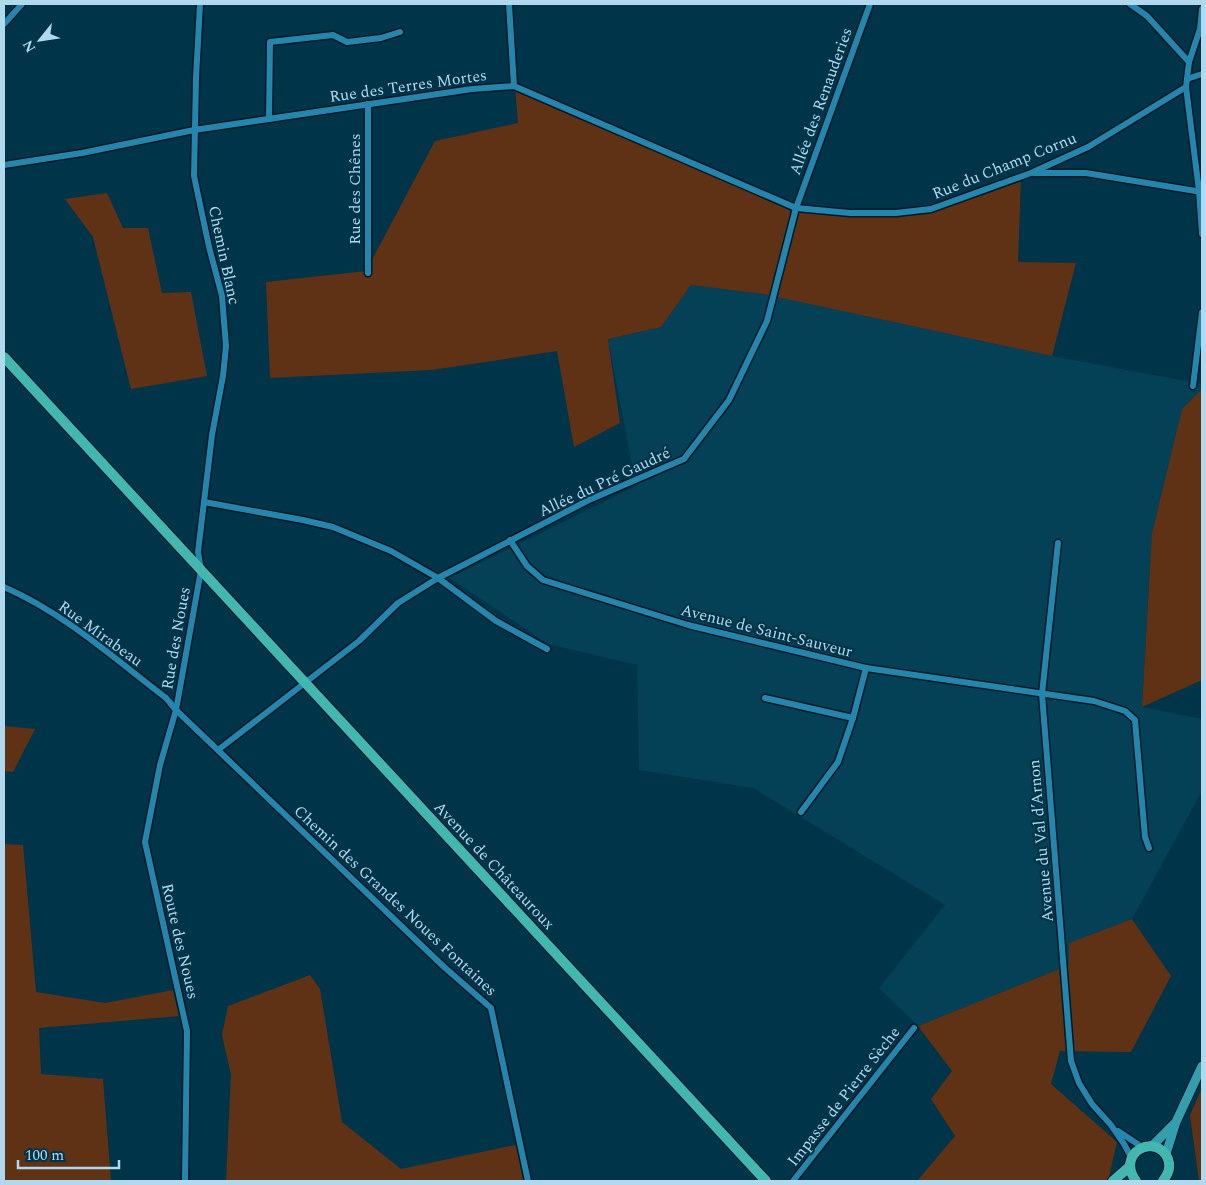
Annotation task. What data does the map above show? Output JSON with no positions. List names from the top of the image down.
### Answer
{
  "streets": {
    "main road": ["Avenue de Châteauroux"],
    "street": [
      "Rue des Terres Mortes",
      "Allée des Renauderies",
      "Rue du Champ Cornu",
      "Rue des Chênes",
      "Chemin Blanc",
      "Allée du Pré Gaudré",
      "Avenue de Saint-Sauveur",
      "Rue Mirabeau",
      "Rue des Noues",
      "Avenue du Val d’Arnon",
      "Chemin des Grandes Noues Fontaines",
      "Route des Noues",
      "Impasse de Pierre Sèche"
    ]
  },
  "crossings": [
    ["Rue des Terres Mortes", "Allée des Renauderies"],
    ["Rue des Terres Mortes", "Rue du Champ Cornu"],
    ["Rue des Terres Mortes", "Rue des Chênes"],
    ["Rue des Terres Mortes", "Chemin Blanc"],
    ["Rue des Terres Mortes", "Allée du Pré Gaudré"],
    ["Allée des Renauderies", "Rue du Champ Cornu"],
    ["Allée des Renauderies", "Allée du Pré Gaudré"],
    ["Rue du Champ Cornu", "Allée du Pré Gaudré"],
    ["Chemin Blanc", "Rue des Noues"],
    ["Chemin Blanc", "Avenue de Châteauroux"],
    ["Allée du Pré Gaudré", "Avenue de Saint-Sauveur"],
    ["Allée du Pré Gaudré", "Avenue de Châteauroux"],
    ["Allée du Pré Gaudré", "Chemin des Grandes Noues Fontaines"],
    ["Avenue de Saint-Sauveur", "Avenue du Val d’Arnon"],
    ["Rue Mirabeau", "Rue des Noues"],
    ["Rue Mirabeau", "Chemin des Grandes Noues Fontaines"],
    ["Rue Mirabeau", "Route des Noues"],
    ["Rue des Noues", "Avenue de Châteauroux"],
    ["Rue des Noues", "Chemin des Grandes Noues Fontaines"],
    ["Rue des Noues", "Route des Noues"],
    ["Chemin des Grandes Noues Fontaines", "Route des Noues"]
  ],
  "scale_bar": "100 m",
  "north": "bottom left"
}
